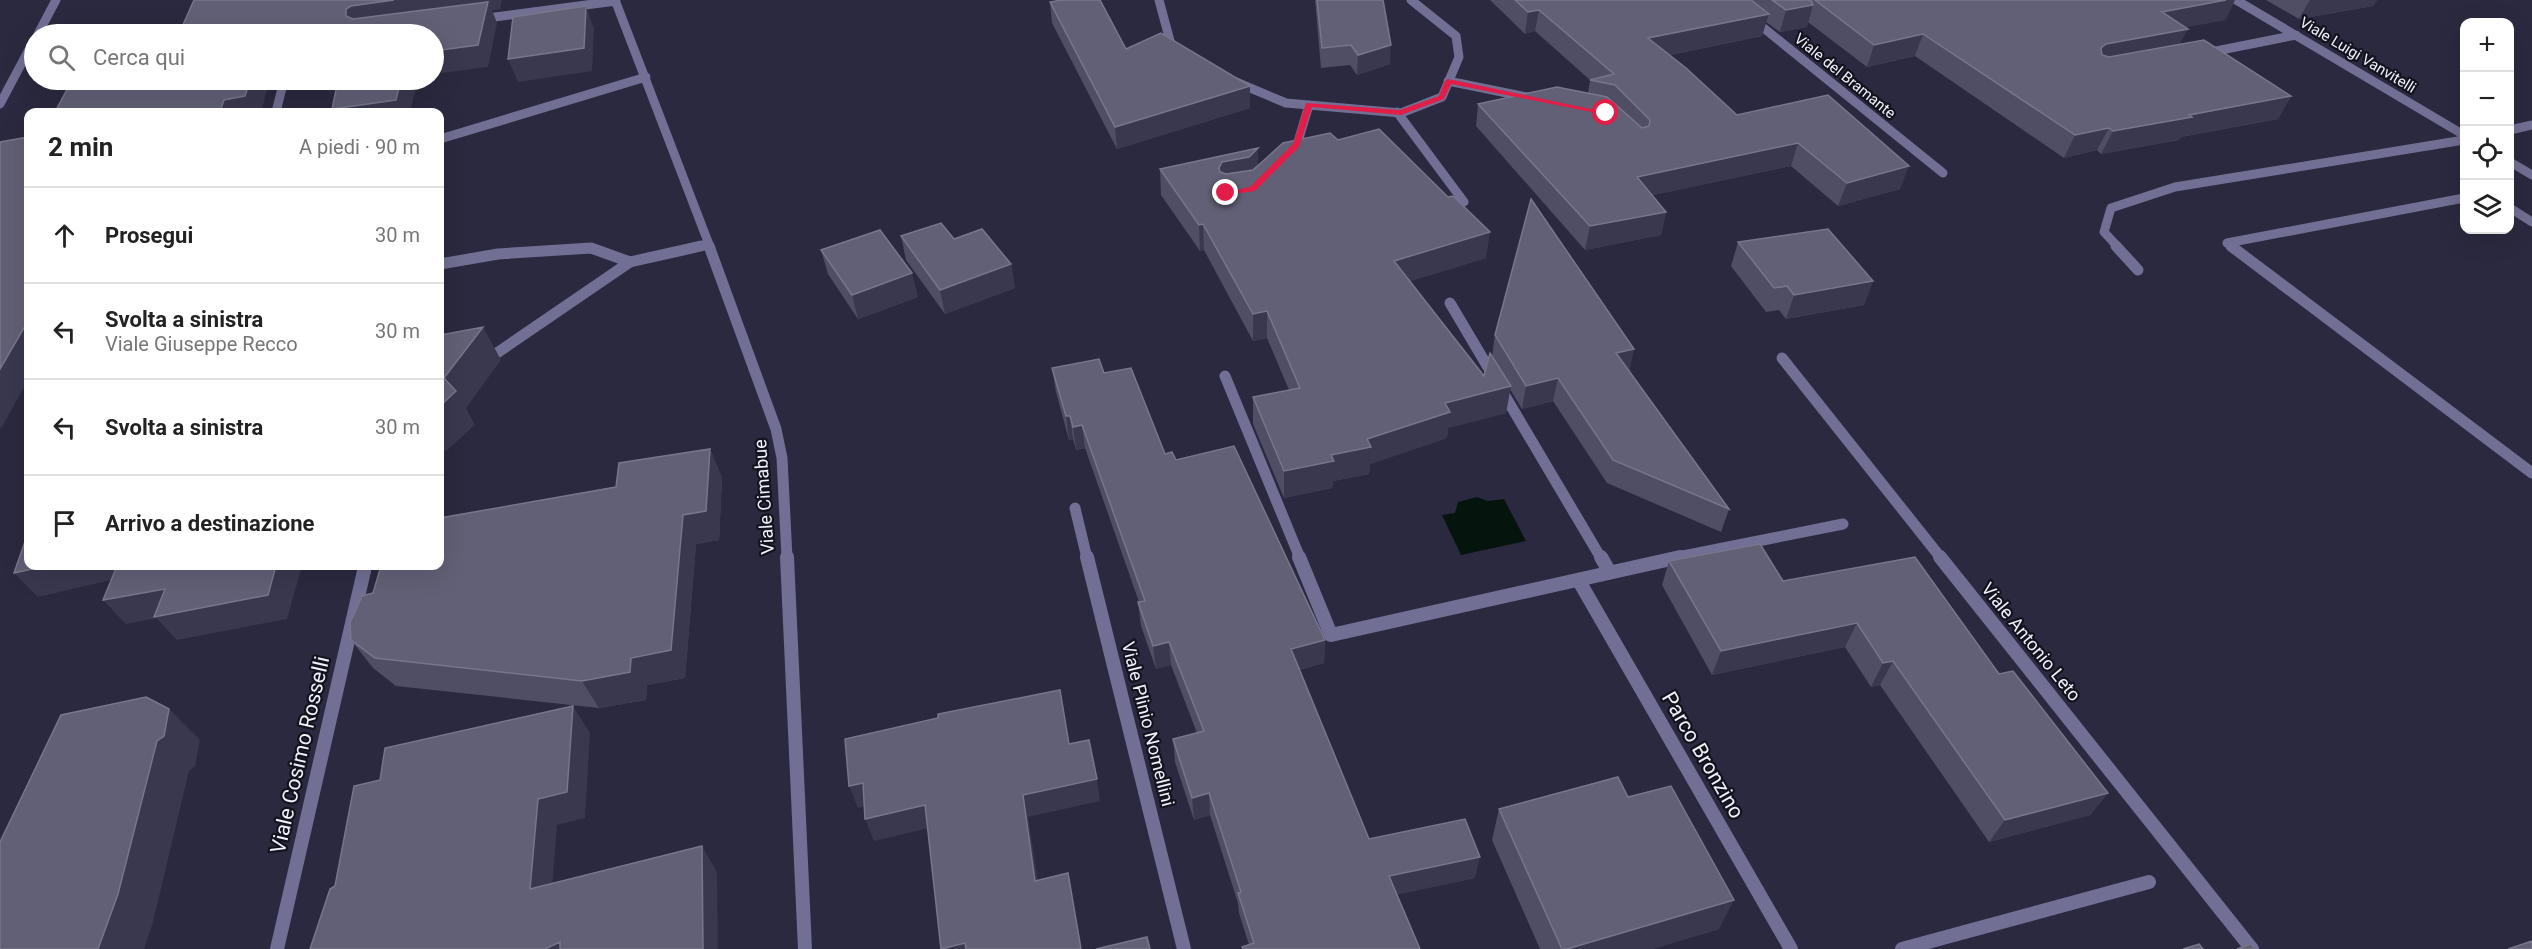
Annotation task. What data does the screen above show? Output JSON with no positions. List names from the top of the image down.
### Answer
{
  "streets": {
    "street": [
      "Viale Luigi Vanvitelli",
      "Viale del Bramante",
      "Viale Cimabue",
      "Viale Antonio Leto",
      "Viale Plinio Nomellini",
      "Viale Cosimo Rosselli",
      "Parco Bronzino"
    ]
  },
  "page": {
    "map_buttons": ["+", "−"],
    "search": "Cerca qui",
    "heading": ["2 min", "A piedi · 90 m"],
    "list": [
      ["Prosegui", "30 m"],
      ["Svolta a sinistra", "Viale Giuseppe Recco", "30 m"],
      ["Svolta a sinistra", "30 m"],
      "Arrivo a destinazione"
    ]
  }
}
